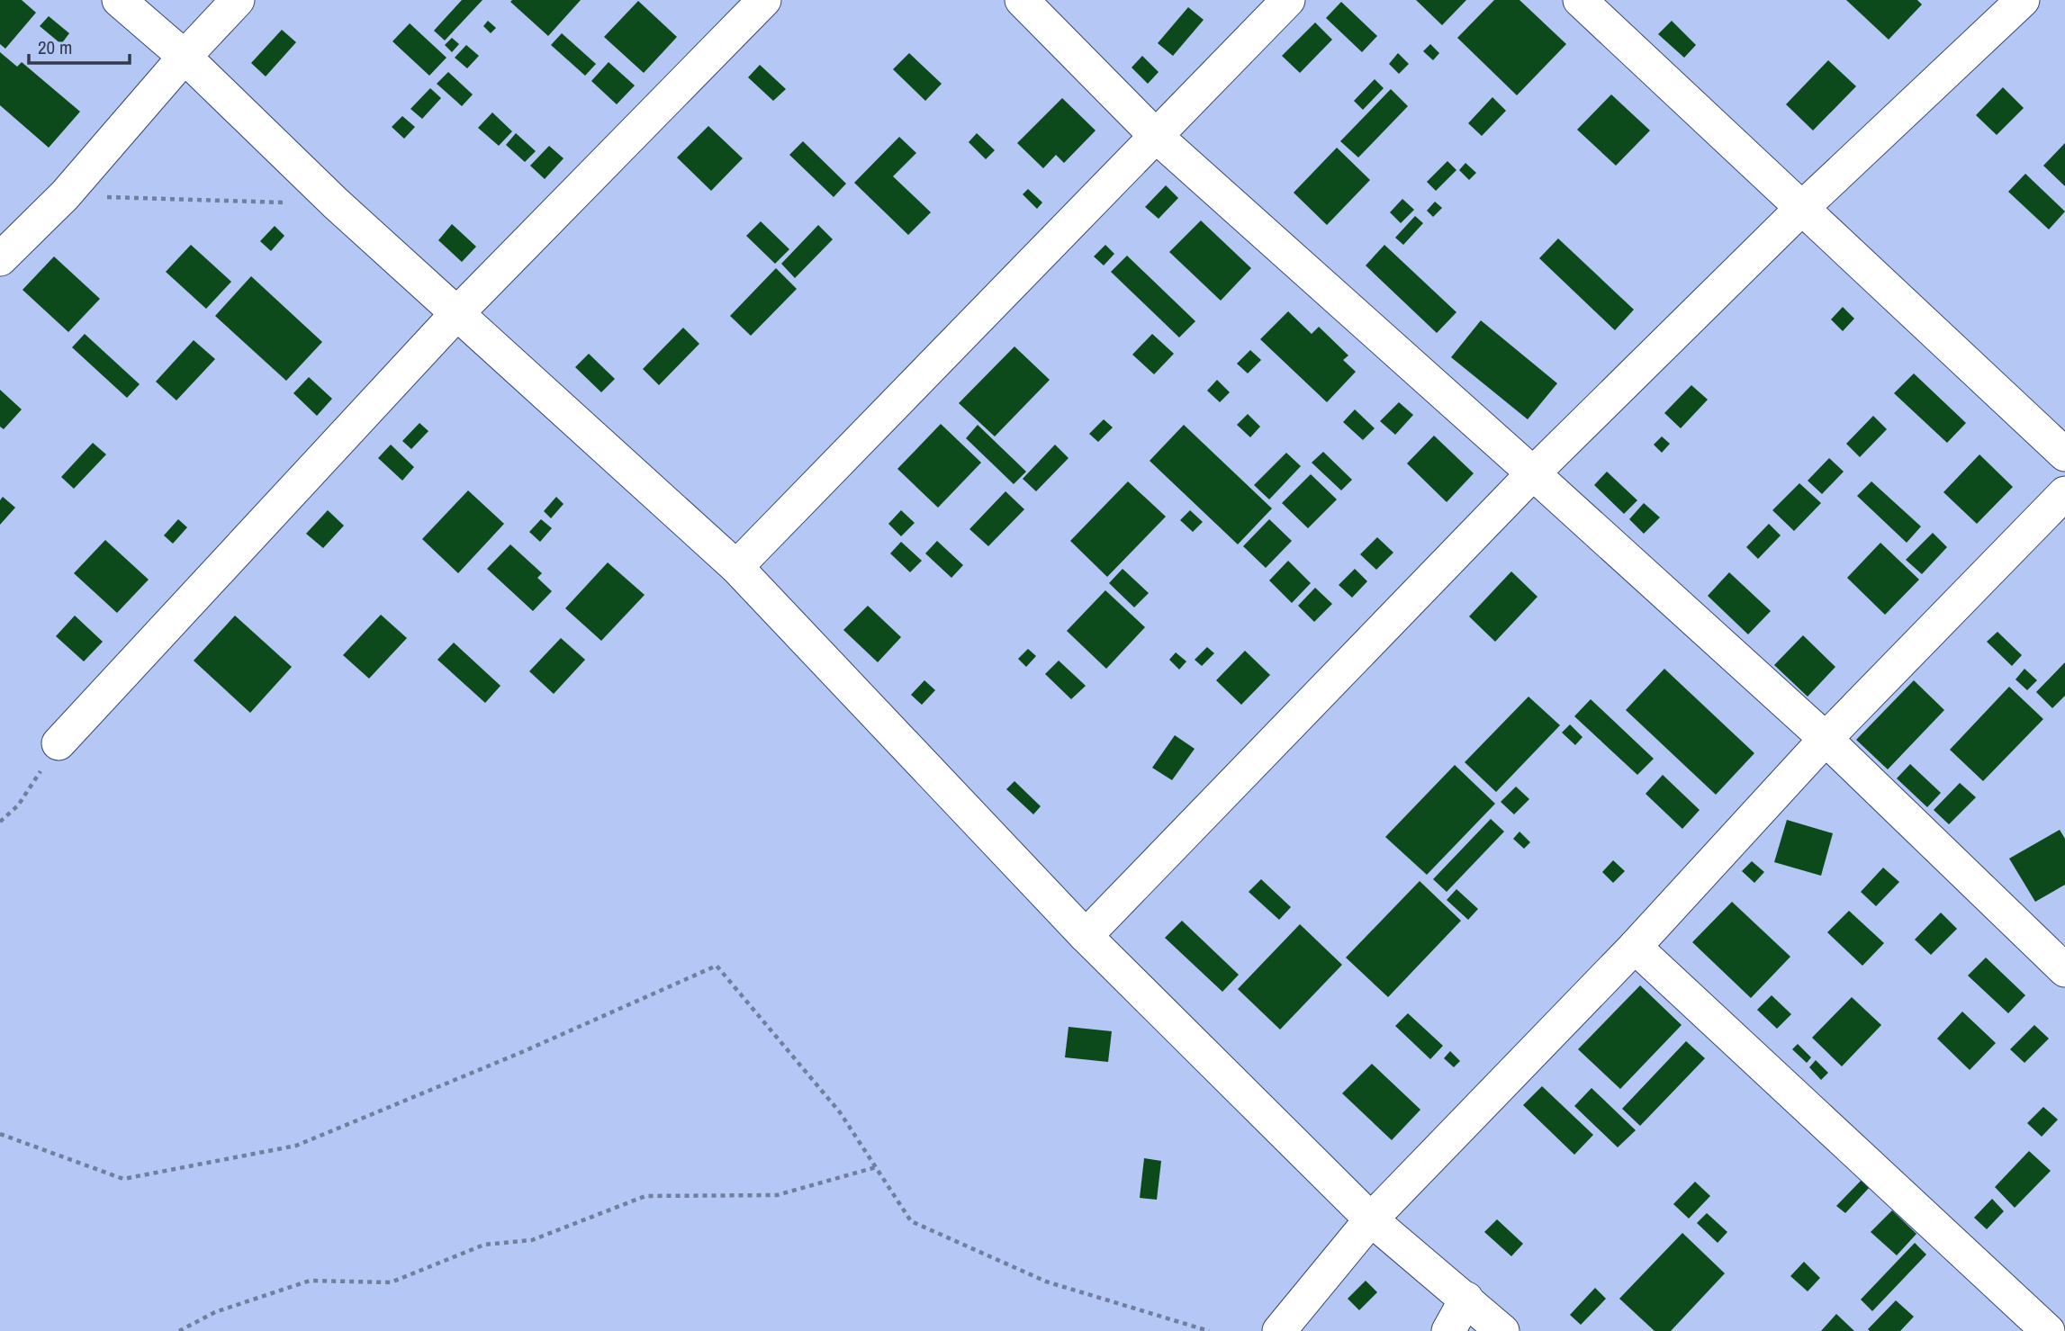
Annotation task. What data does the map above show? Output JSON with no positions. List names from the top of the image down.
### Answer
{
  "scale_bar": "20 m"
}
